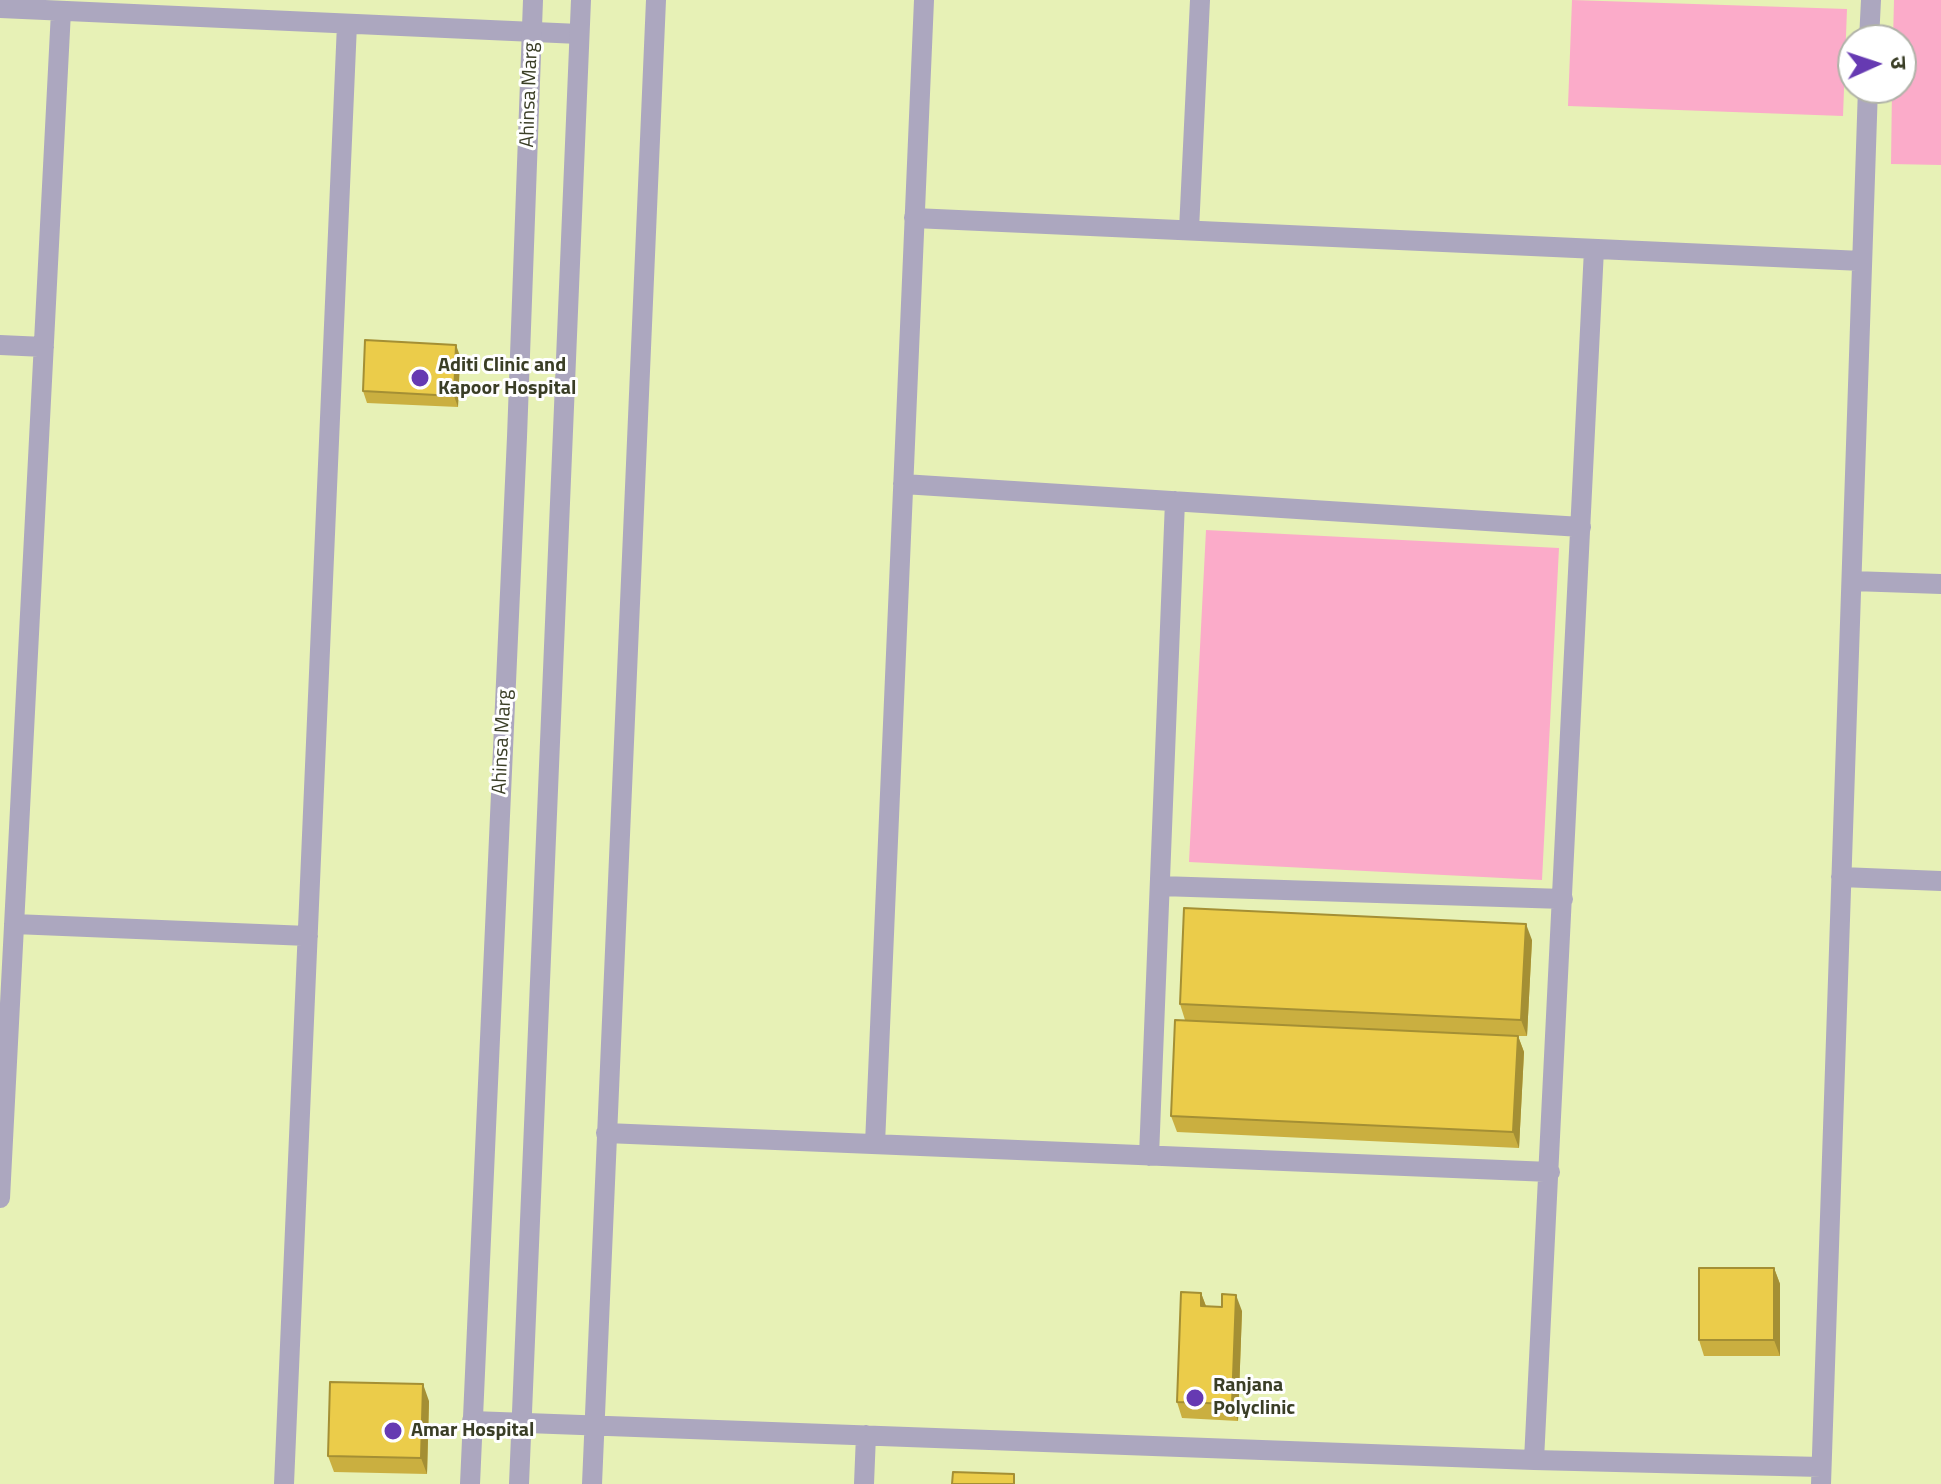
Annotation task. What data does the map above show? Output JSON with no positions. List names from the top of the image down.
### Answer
{
  "streets": {
    "street": ["Ahinsa Marg"]
  },
  "places": ["Aditi Clinic and Kapoor Hospital", "Ranjana Polyclinic", "Amar Hospital"],
  "north": "right"
}
